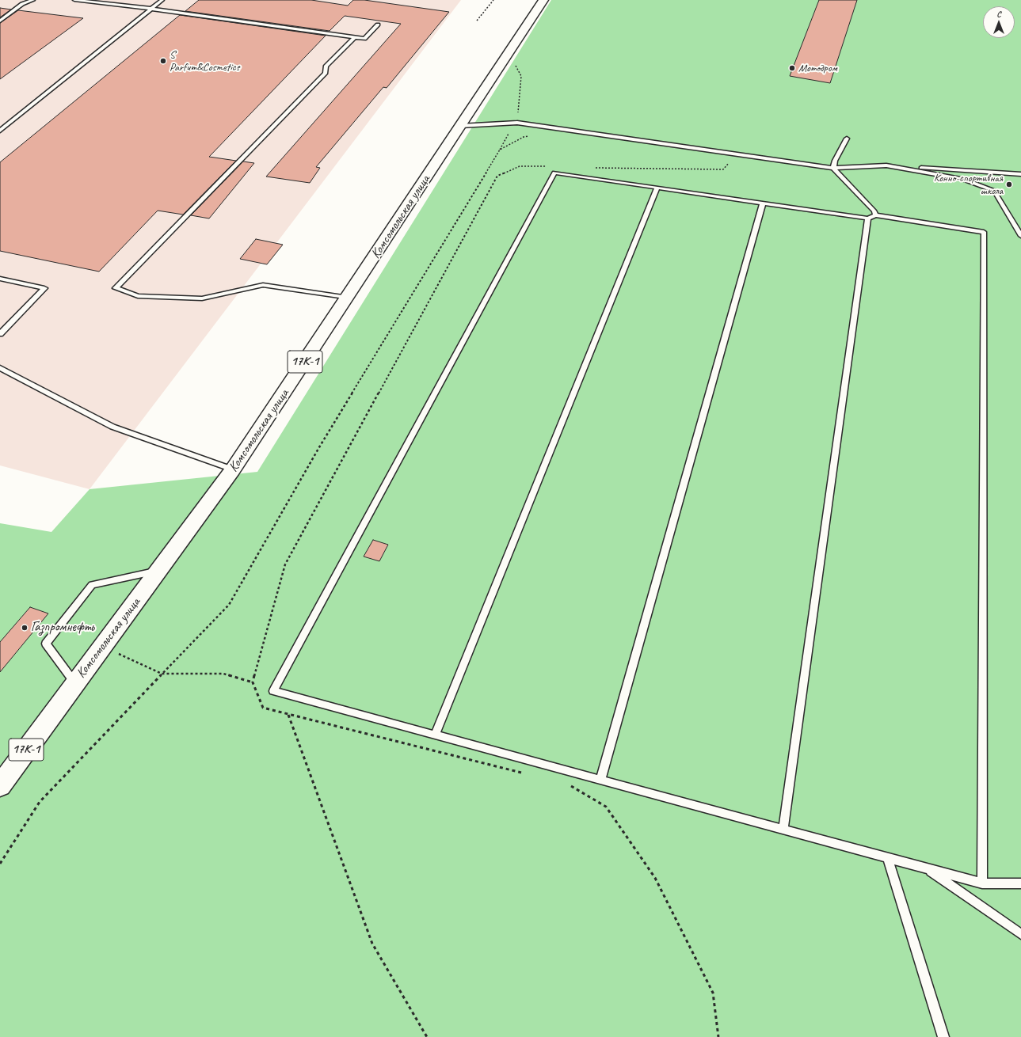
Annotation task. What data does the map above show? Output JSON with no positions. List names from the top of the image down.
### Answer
{
  "streets": {
    "main road": ["Комсомольская улица", "17К-1"]
  },
  "places": [
    "S Parfum&Cosmetics",
    "Мотодром",
    "Конно-спортивная школа",
    "Газпромнефть"
  ],
  "north": "top"
}
